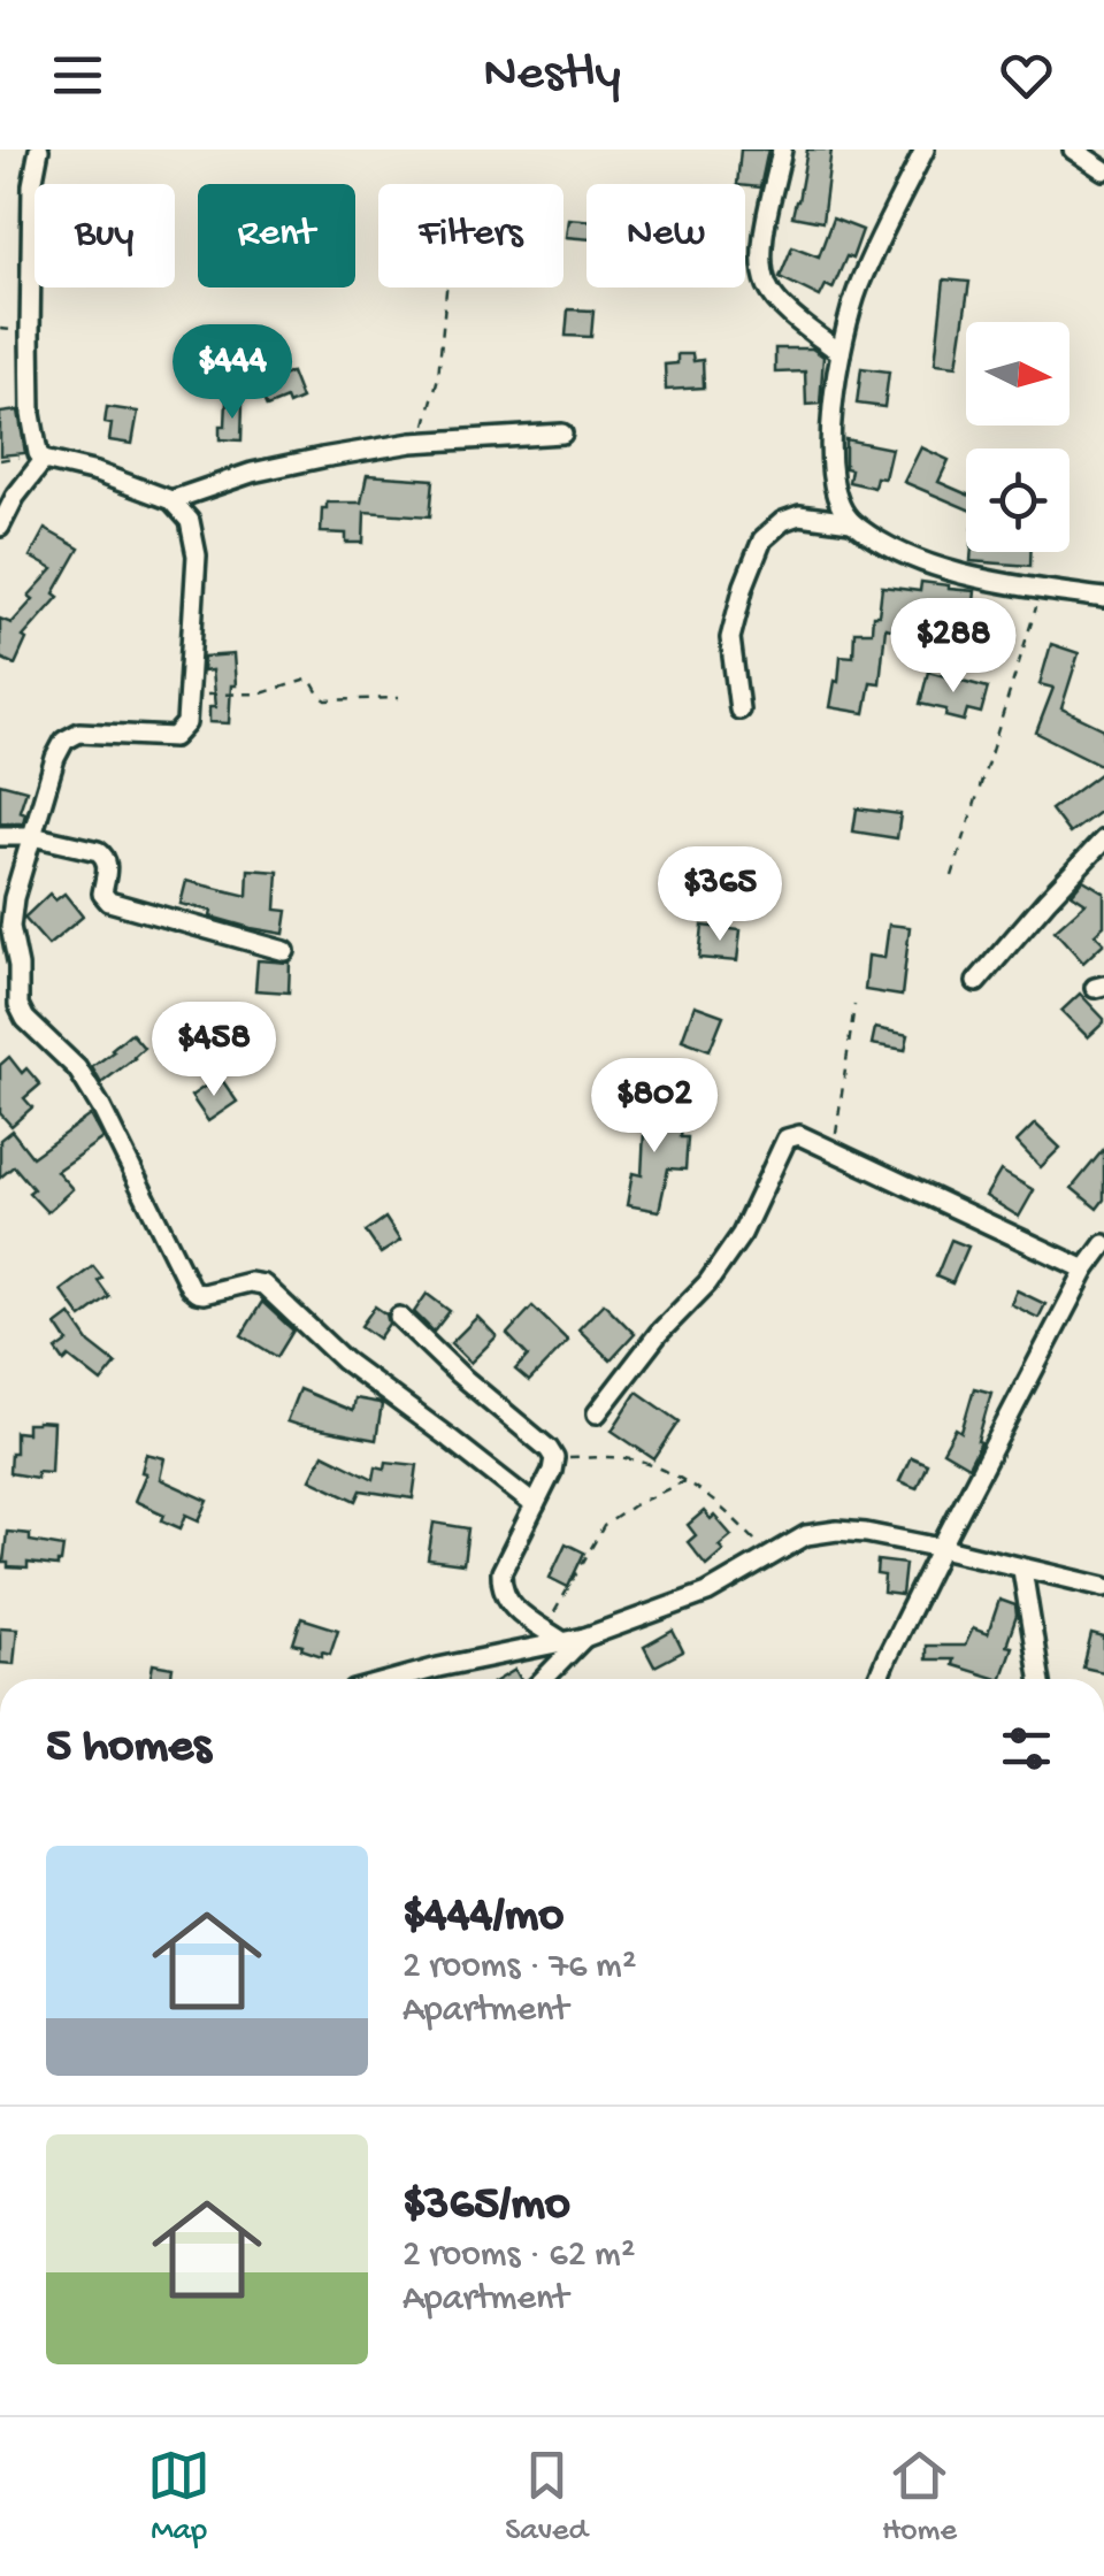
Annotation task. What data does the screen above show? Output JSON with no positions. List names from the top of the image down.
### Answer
{
  "north": "right",
  "page": {
    "header": "Nestly",
    "chip": [
      "Buy",
      "Rent",
      "Filters",
      "New"
    ],
    "price": [
      "$444",
      "$288",
      "$365",
      "$458",
      "$802"
    ],
    "heading": "5 homes",
    "list": [
      {
        "name": "$444/mo",
        "note": "2 rooms · 76 m² · Apartment"
      },
      {
        "name": "$365/mo",
        "note": "2 rooms · 62 m² · Apartment"
      }
    ],
    "tabs": ["Map", "Saved", "Home"]
  }
}
